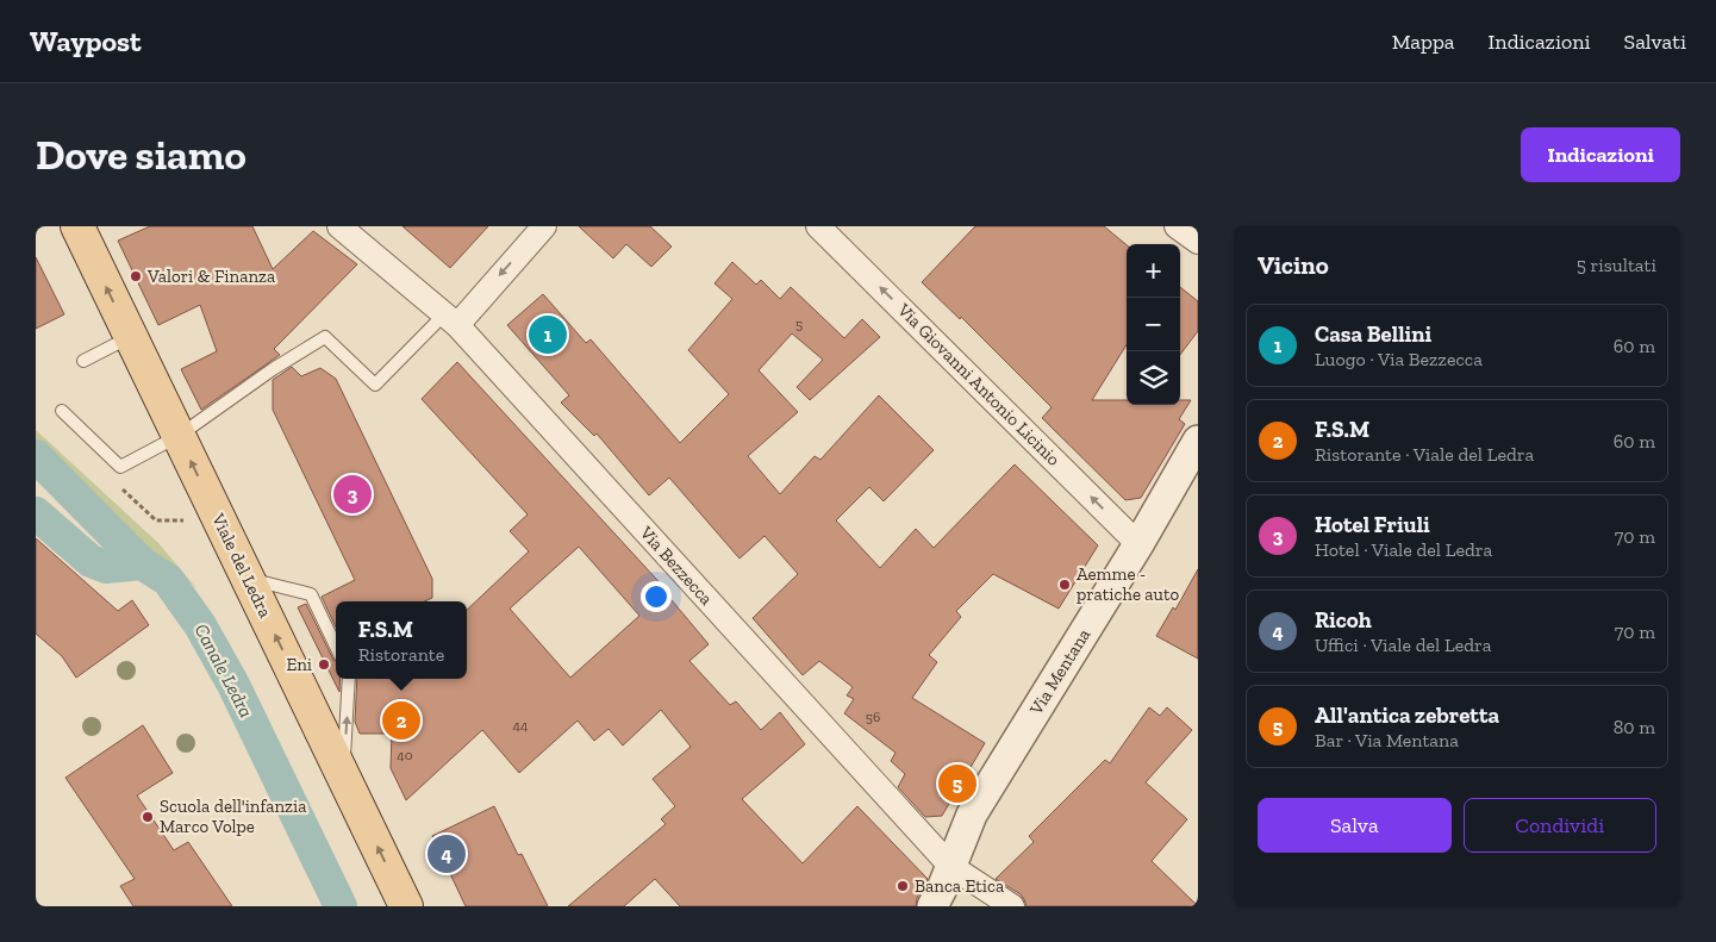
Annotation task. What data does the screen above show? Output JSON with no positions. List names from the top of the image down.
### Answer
{
  "streets": {
    "main road": ["Viale del Ledra"],
    "street": ["Via Giovanni Antonio Licinio", "Via Bezzecca", "Via Mentana"]
  },
  "crossings": [
    ["Via Giovanni Antonio Licinio", "Via Mentana"],
    ["Via Bezzecca", "Via Mentana"]
  ],
  "one_way": ["Via Giovanni Antonio Licinio", "Viale del Ledra"],
  "water": ["Canale Ledra"],
  "places": [
    "Valori & Finanza",
    "Aemme - pratiche auto",
    "Eni",
    "Scuola dell'infanzia Marco Volpe",
    "Banca Etica"
  ],
  "house_numbers": [
    "5",
    "56",
    "44",
    "40"
  ],
  "page": {
    "header": "Waypost",
    "nav": ["Mappa", "Indicazioni", "Salvati"],
    "buttons": [
      "Indicazioni",
      ["Salva", "Condividi"]
    ],
    "title": "Dove siamo",
    "heading": ["Vicino", "5 risultati"],
    "map_buttons": ["+", "−"],
    "list": [
      {
        "mark": "1",
        "name": "Casa Bellini",
        "note": "Luogo · Via Bezzecca",
        "value": "60 m"
      },
      {
        "mark": "2",
        "name": "F.S.M",
        "note": "Ristorante · Viale del Ledra",
        "value": "60 m"
      },
      {
        "mark": "3",
        "name": "Hotel Friuli",
        "note": "Hotel · Viale del Ledra",
        "value": "70 m"
      },
      {
        "mark": "4",
        "name": "Ricoh",
        "note": "Uffici · Viale del Ledra",
        "value": "70 m"
      },
      {
        "mark": "5",
        "name": "All'antica zebretta",
        "note": "Bar · Via Mentana",
        "value": "80 m"
      }
    ],
    "pins": [
      "1",
      "3",
      "2",
      "5",
      "4"
    ],
    "popup": ["F.S.M", "Ristorante"]
  }
}
